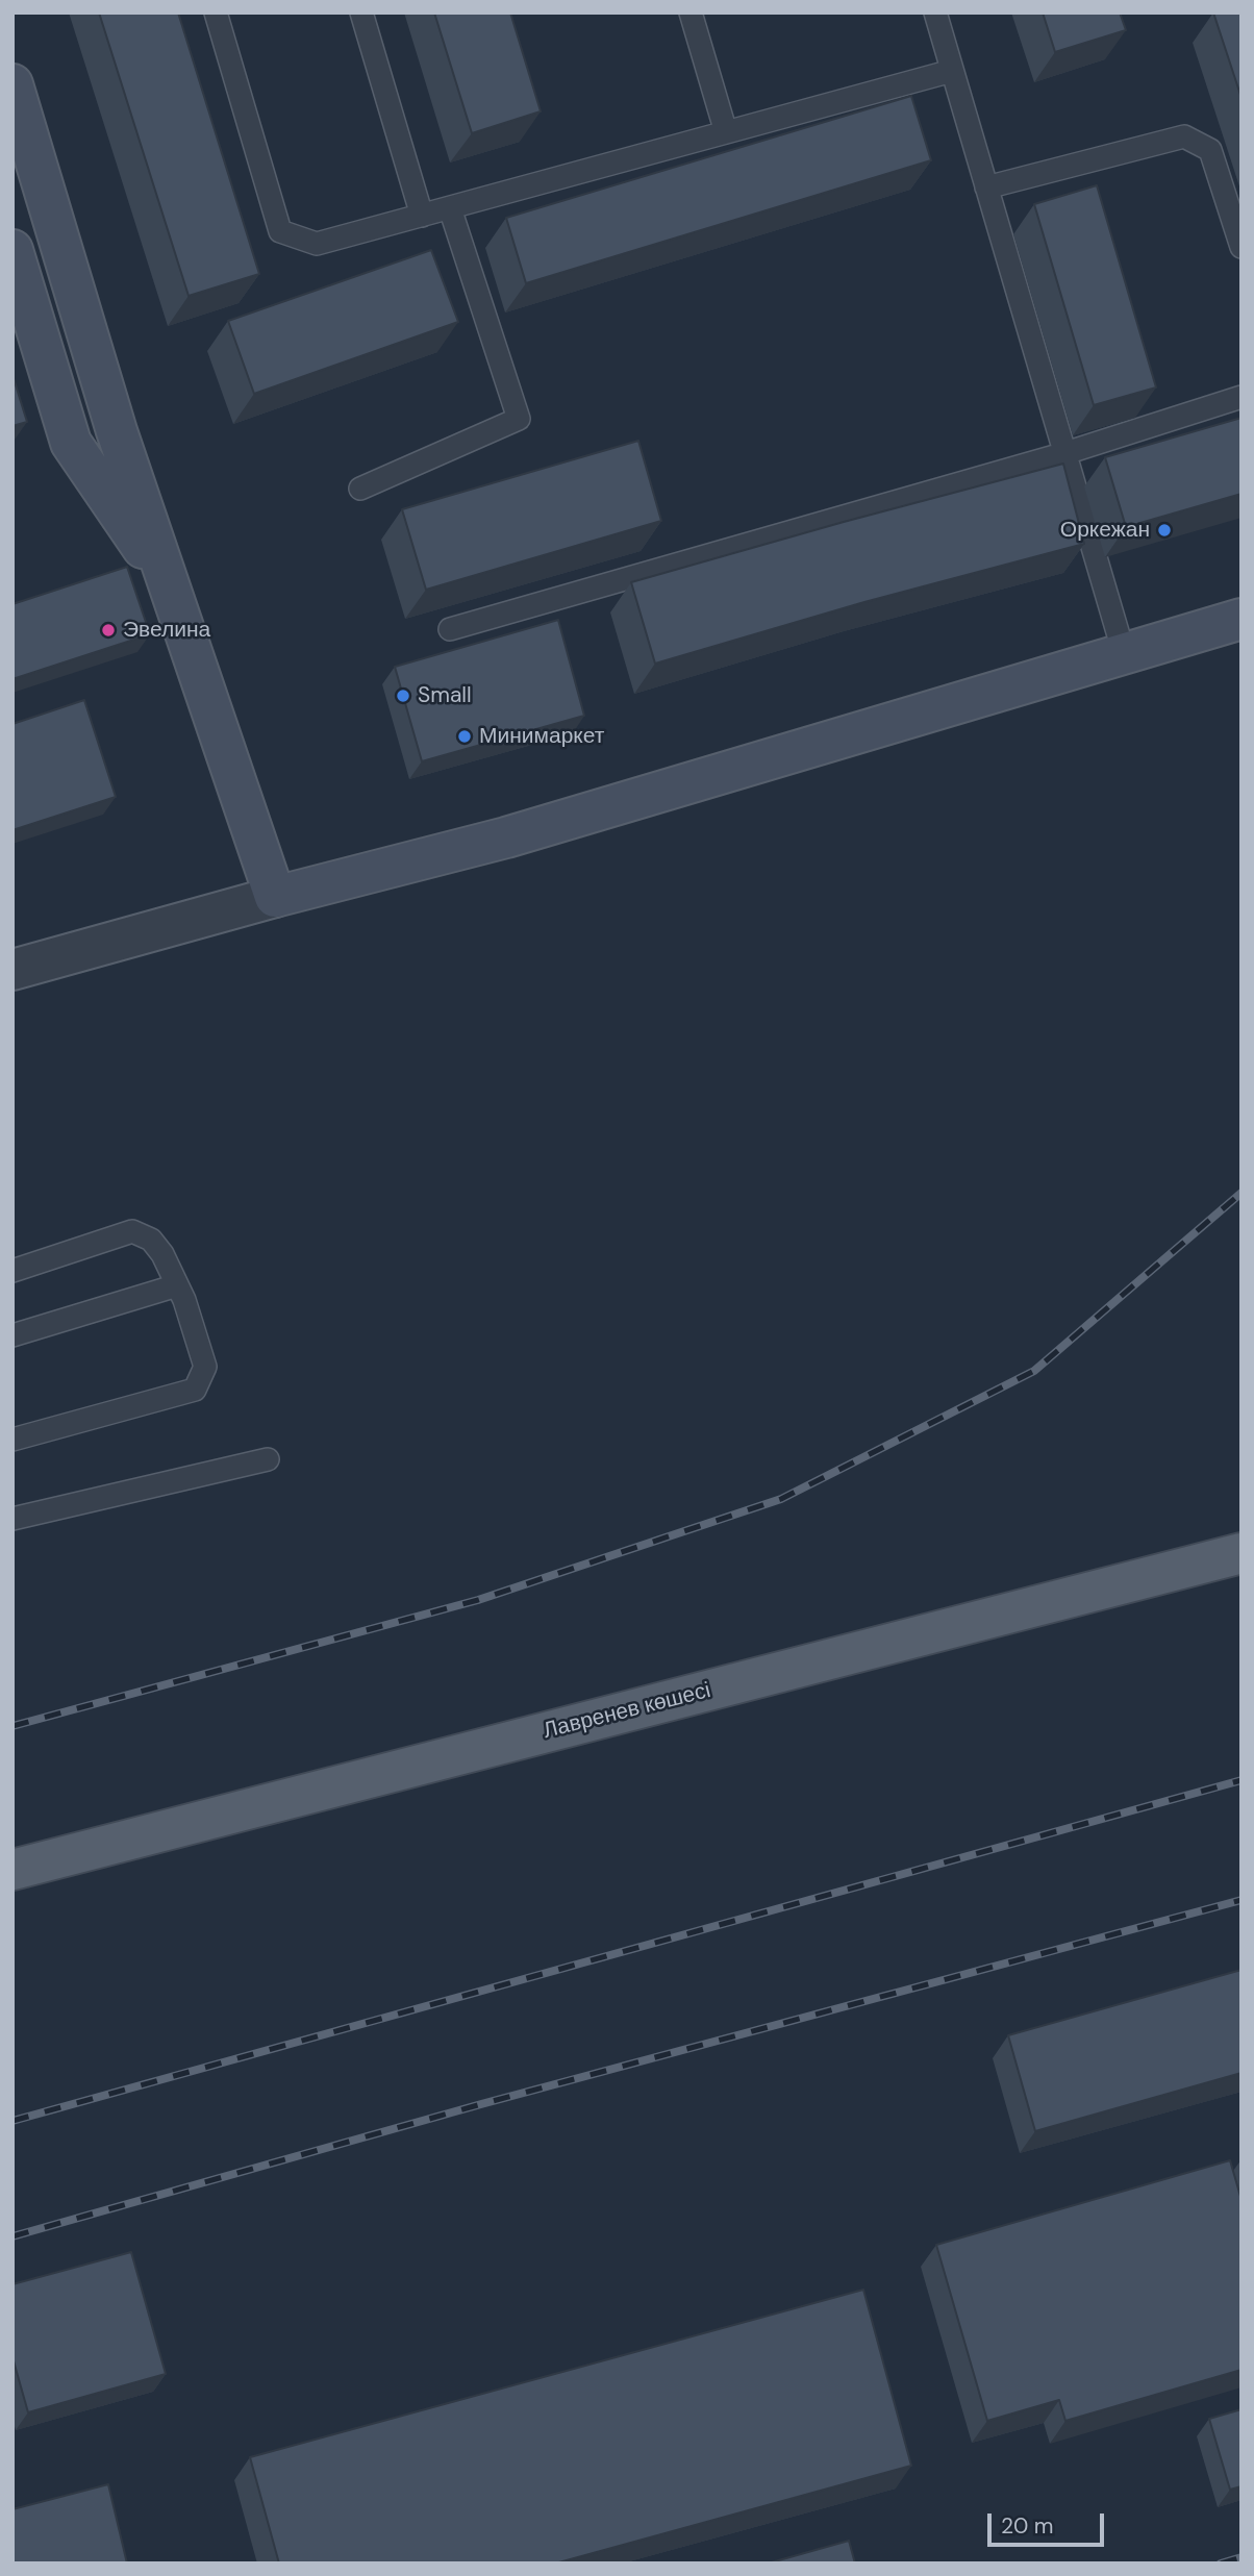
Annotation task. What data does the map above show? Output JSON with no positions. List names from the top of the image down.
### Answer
{
  "streets": {
    "main road": ["Лавренев көшесі"]
  },
  "places": [
    "Оркежан",
    "Эвелина",
    "Small",
    "Минимаркет"
  ],
  "scale_bar": "20 m"
}
